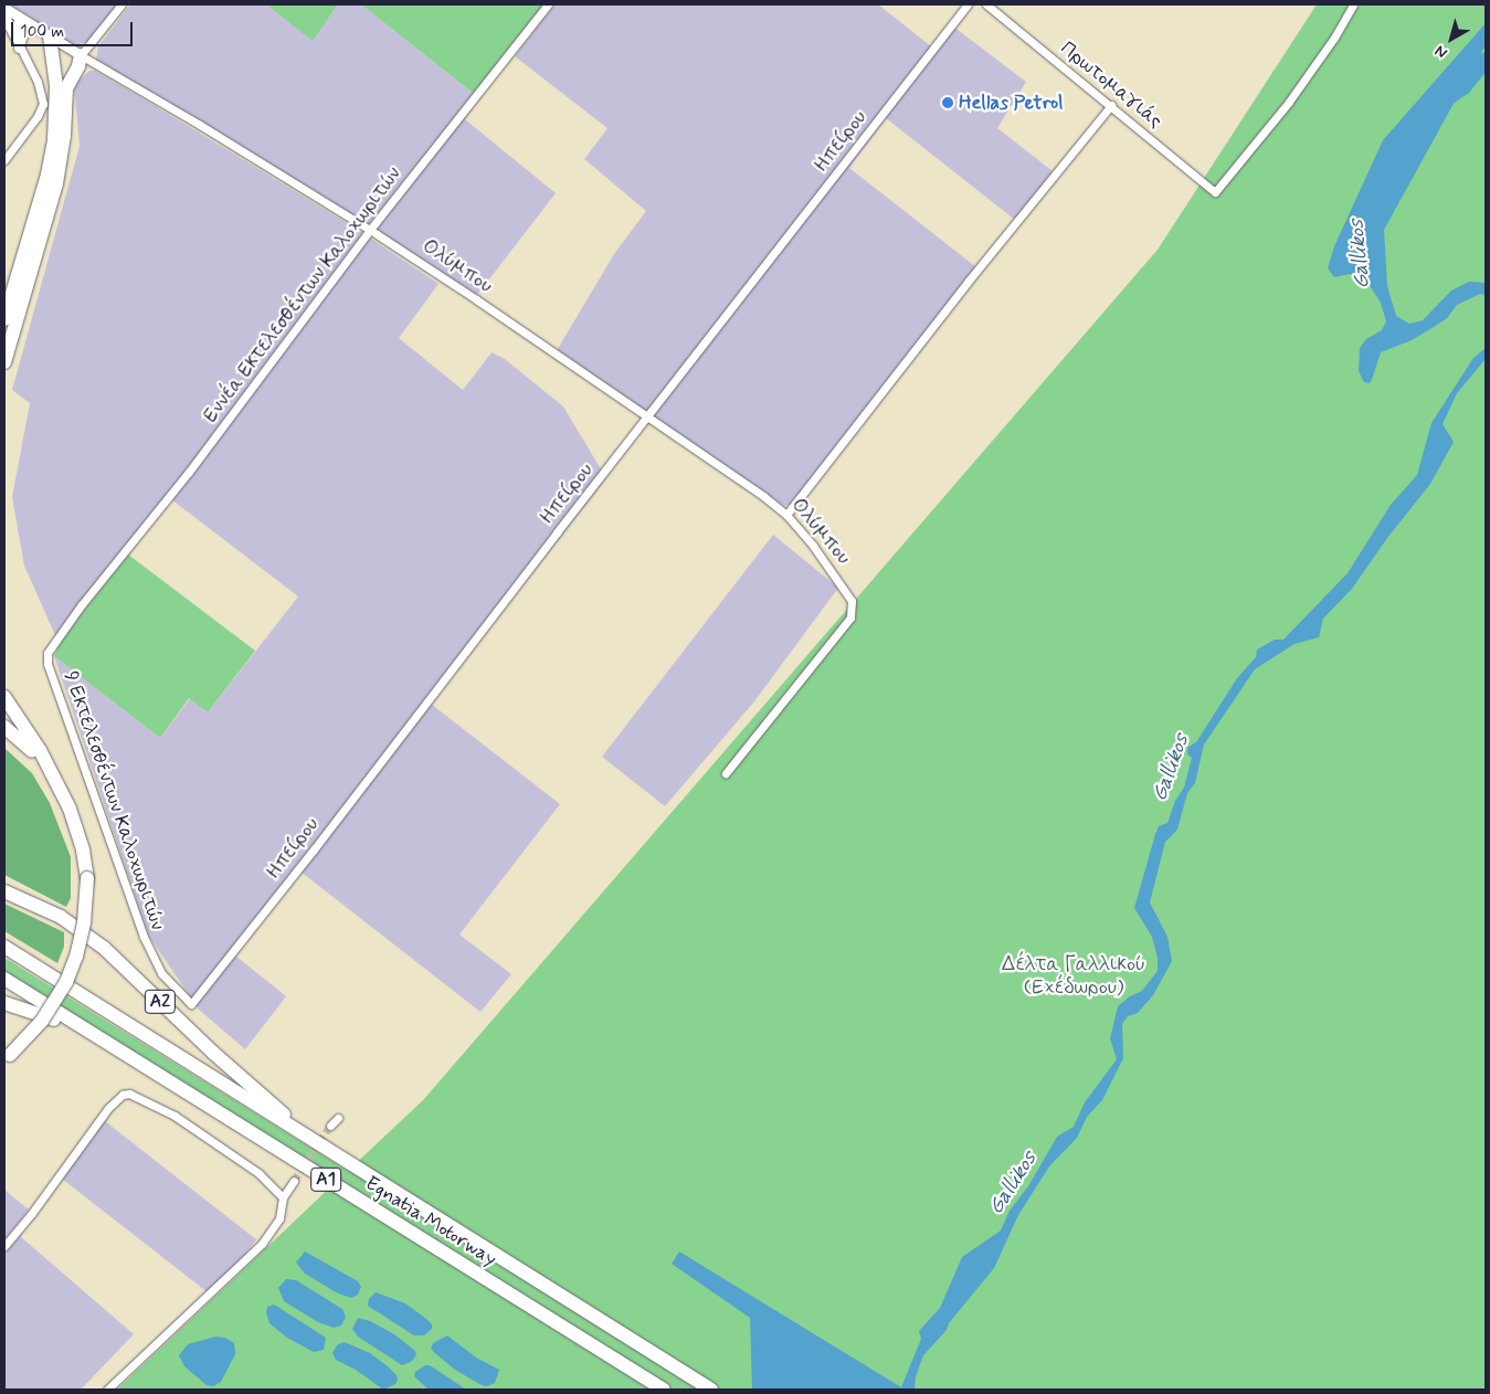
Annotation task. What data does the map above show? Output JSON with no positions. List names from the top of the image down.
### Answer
{
  "streets": {
    "highway": ["Α2", "Α1", "Egnatia Motorway"],
    "street": [
      "Πρωτομαγιάς",
      "Ηπείρου",
      "Ολύμπου",
      "Εννέα Εκτελεσθέντων Καλοχωριτών",
      "9 Εκτελεσθέντων Καλοχωριτών"
    ]
  },
  "crossings": [
    ["Ηπείρου", "Ολύμπου"],
    ["Ηπείρου", "9 Εκτελεσθέντων Καλοχωριτών"],
    ["Ολύμπου", "Εννέα Εκτελεσθέντων Καλοχωριτών"],
    ["Εννέα Εκτελεσθέντων Καλοχωριτών", "9 Εκτελεσθέντων Καλοχωριτών"],
    ["Α2", "Α1"],
    ["Α2", "Egnatia Motorway"],
    ["Α1", "Egnatia Motorway"]
  ],
  "water": ["Gallikos"],
  "parks": ["Δέλτα Γαλλικού (Εχέδωρου)"],
  "places": ["Hellas Petrol"],
  "scale_bar": "100 m",
  "north": "bottom left"
}
